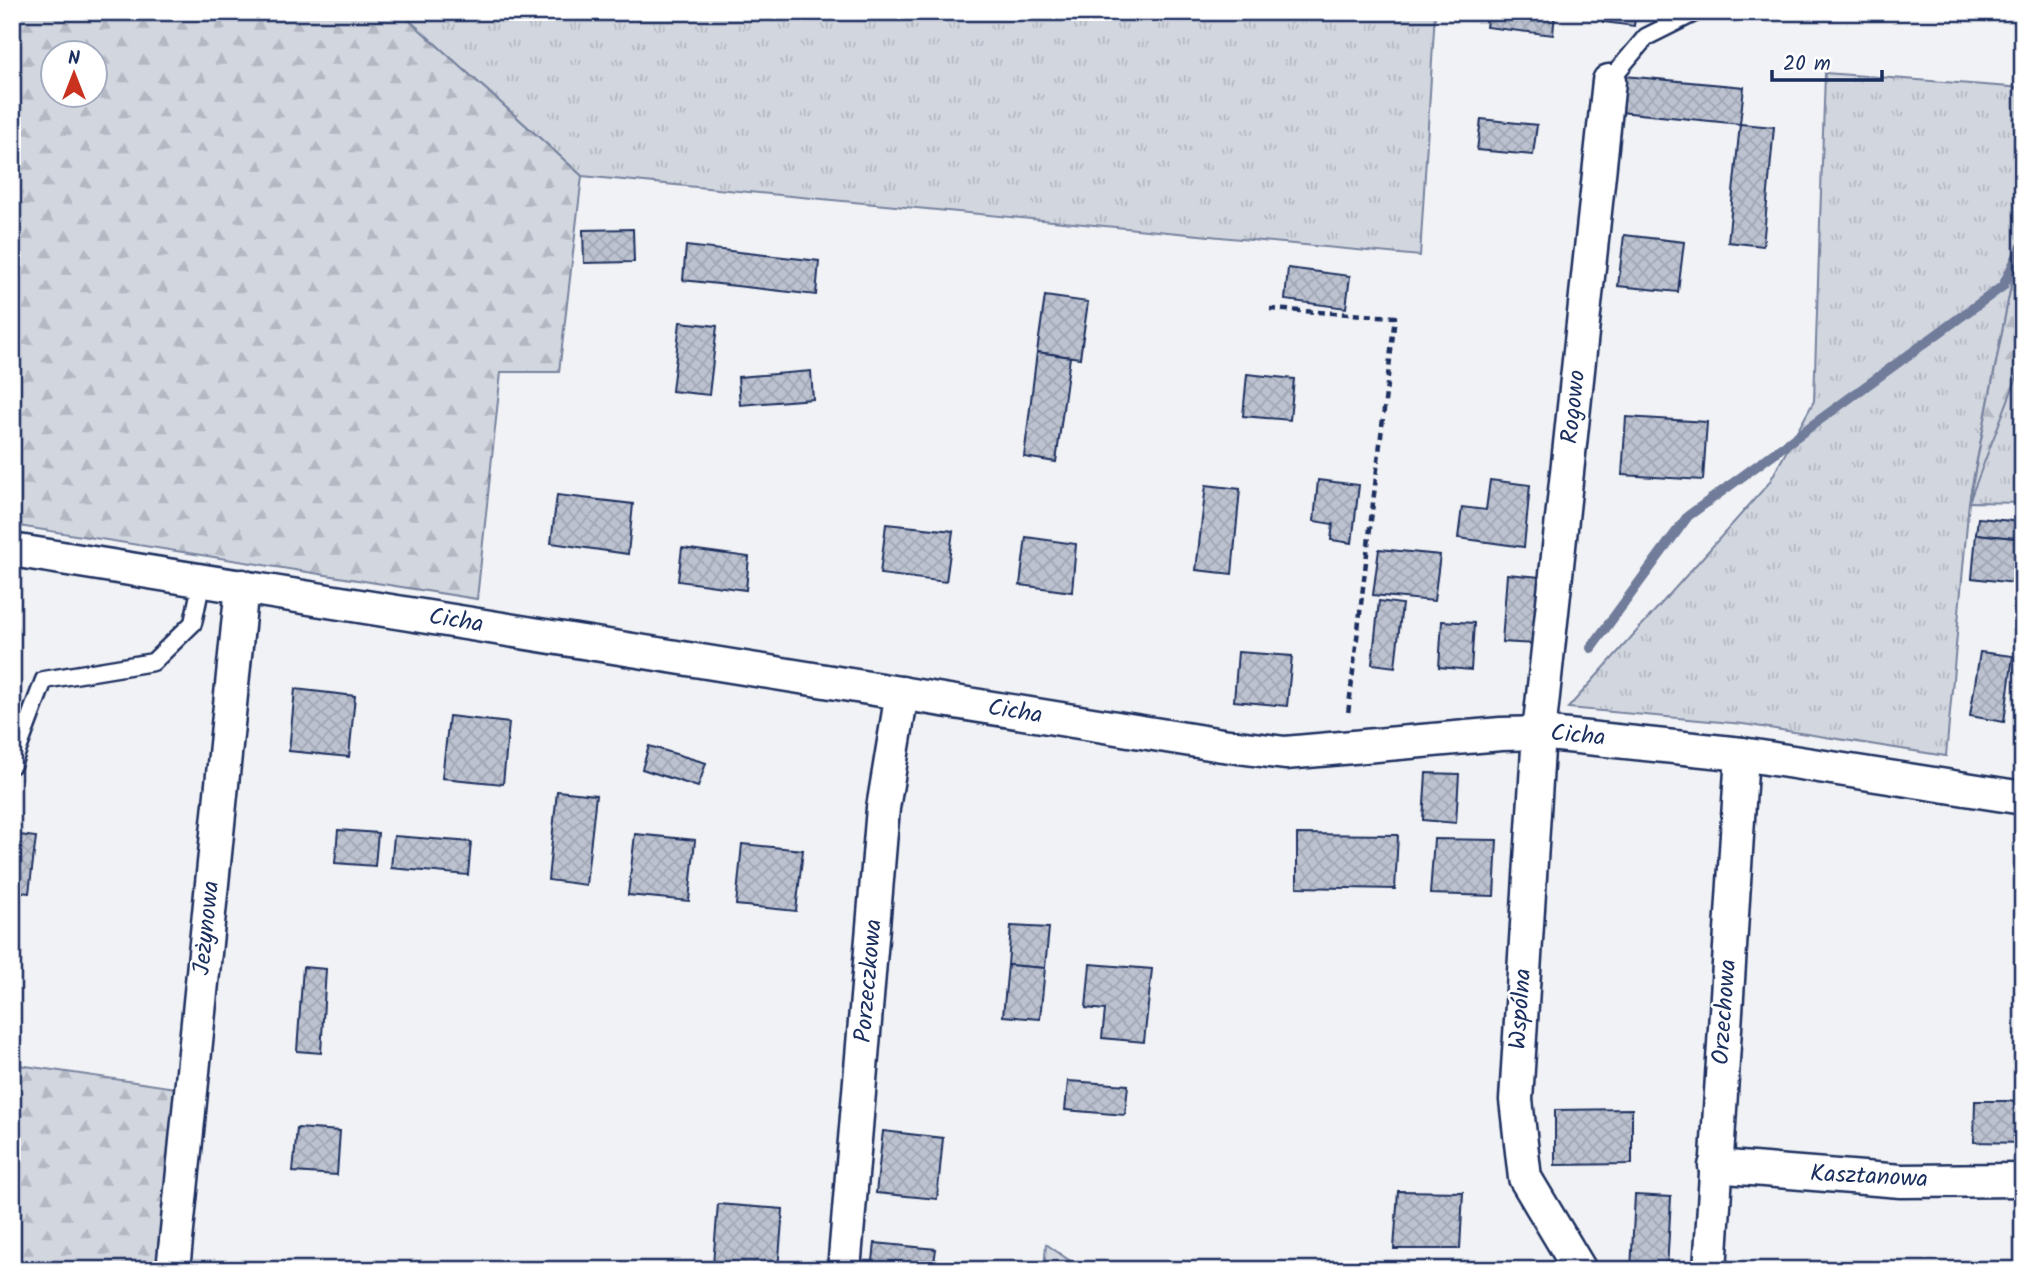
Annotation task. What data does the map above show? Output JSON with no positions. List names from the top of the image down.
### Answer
{
  "streets": {
    "street": [
      "Rogowo",
      "Cicha",
      "Jeżynowa",
      "Porzeczkowa",
      "Wspólna",
      "Orzechowa",
      "Kasztanowa"
    ]
  },
  "crossings": [
    ["Rogowo", "Cicha"],
    ["Rogowo", "Wspólna"],
    ["Cicha", "Jeżynowa"],
    ["Cicha", "Porzeczkowa"],
    ["Cicha", "Wspólna"],
    ["Cicha", "Orzechowa"],
    ["Orzechowa", "Kasztanowa"]
  ],
  "scale_bar": "20 m",
  "north": "top"
}
